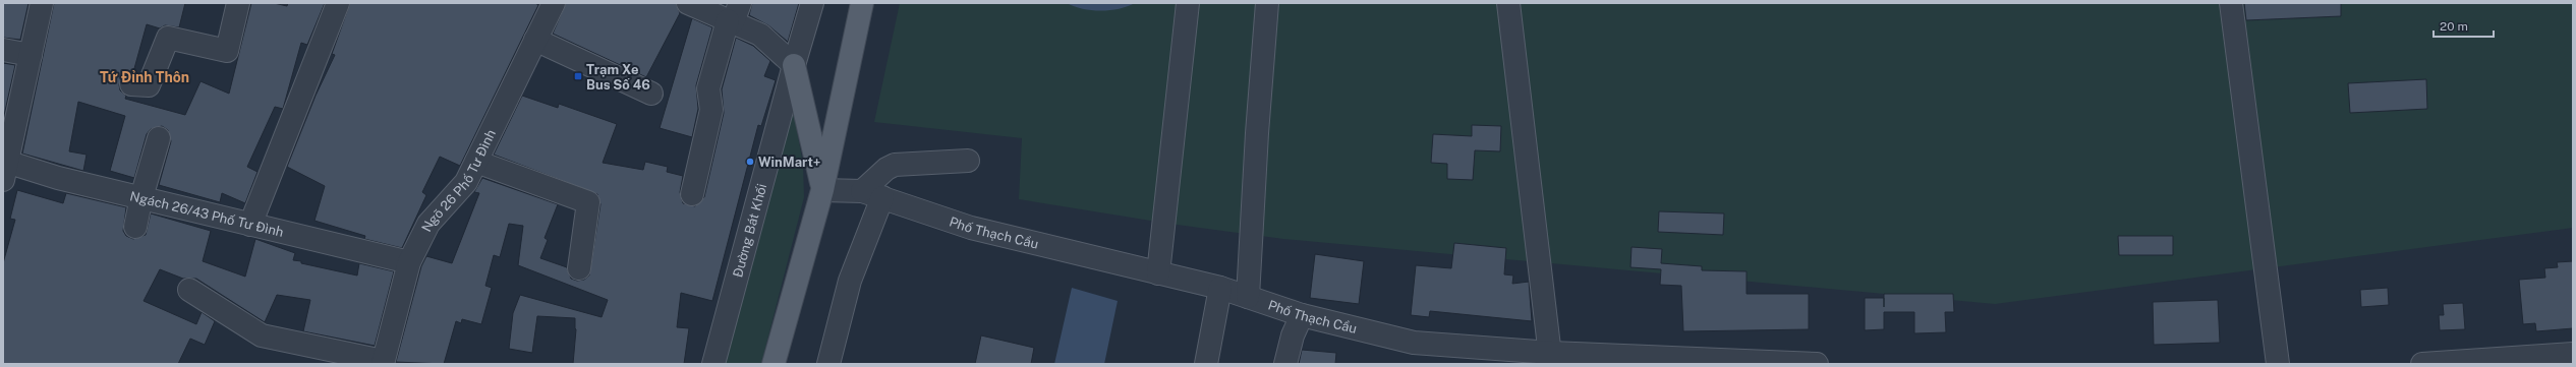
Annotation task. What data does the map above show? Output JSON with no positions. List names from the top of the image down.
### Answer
{
  "streets": {
    "street": [
      "Ngõ 26 Phố Tư Đình",
      "Ngách 26/43 Phố Tư Đình",
      "Đường Bát Khối",
      "Phố Thạch Cầu"
    ]
  },
  "crossings": [
    ["Ngõ 26 Phố Tư Đình", "Ngách 26/43 Phố Tư Đình"]
  ],
  "districts": ["Tứ Đỉnh Thôn"],
  "places": {
    "transit": ["Trạm Xe Bus Số 46"],
    "other": ["WinMart+"]
  },
  "scale_bar": "20 m"
}
